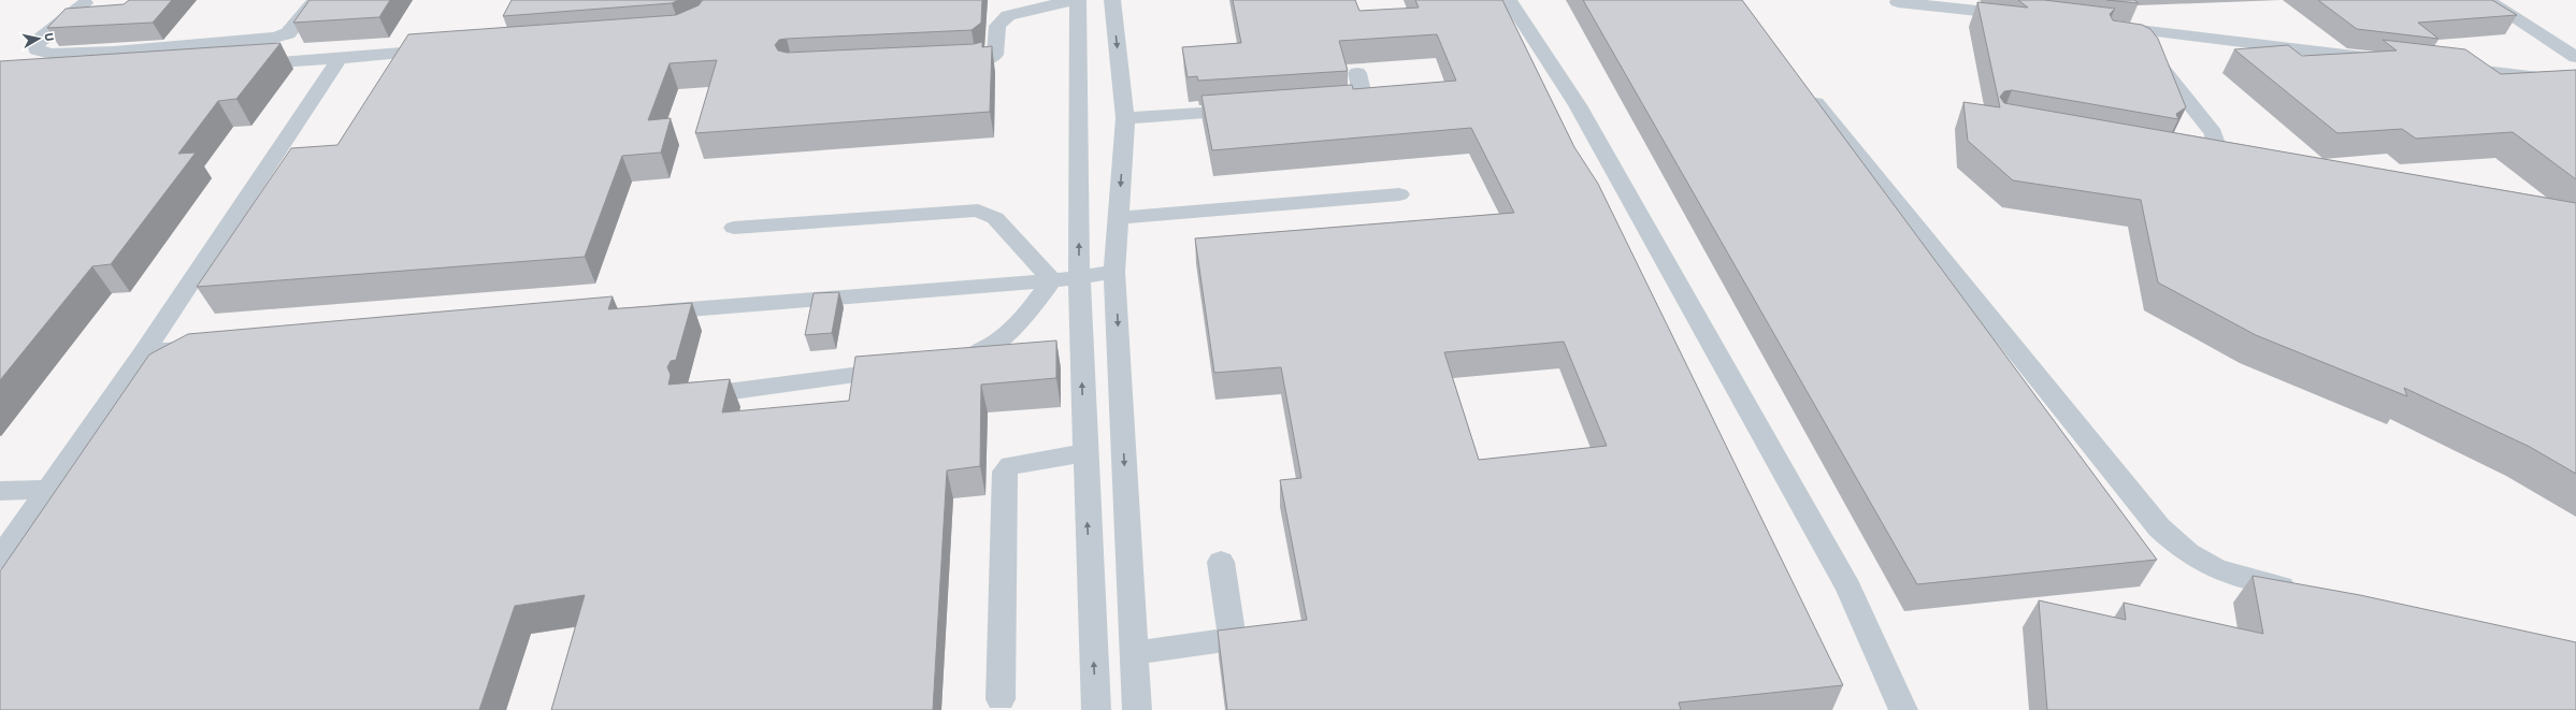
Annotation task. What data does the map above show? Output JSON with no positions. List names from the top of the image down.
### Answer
{
  "north": "right"
}
